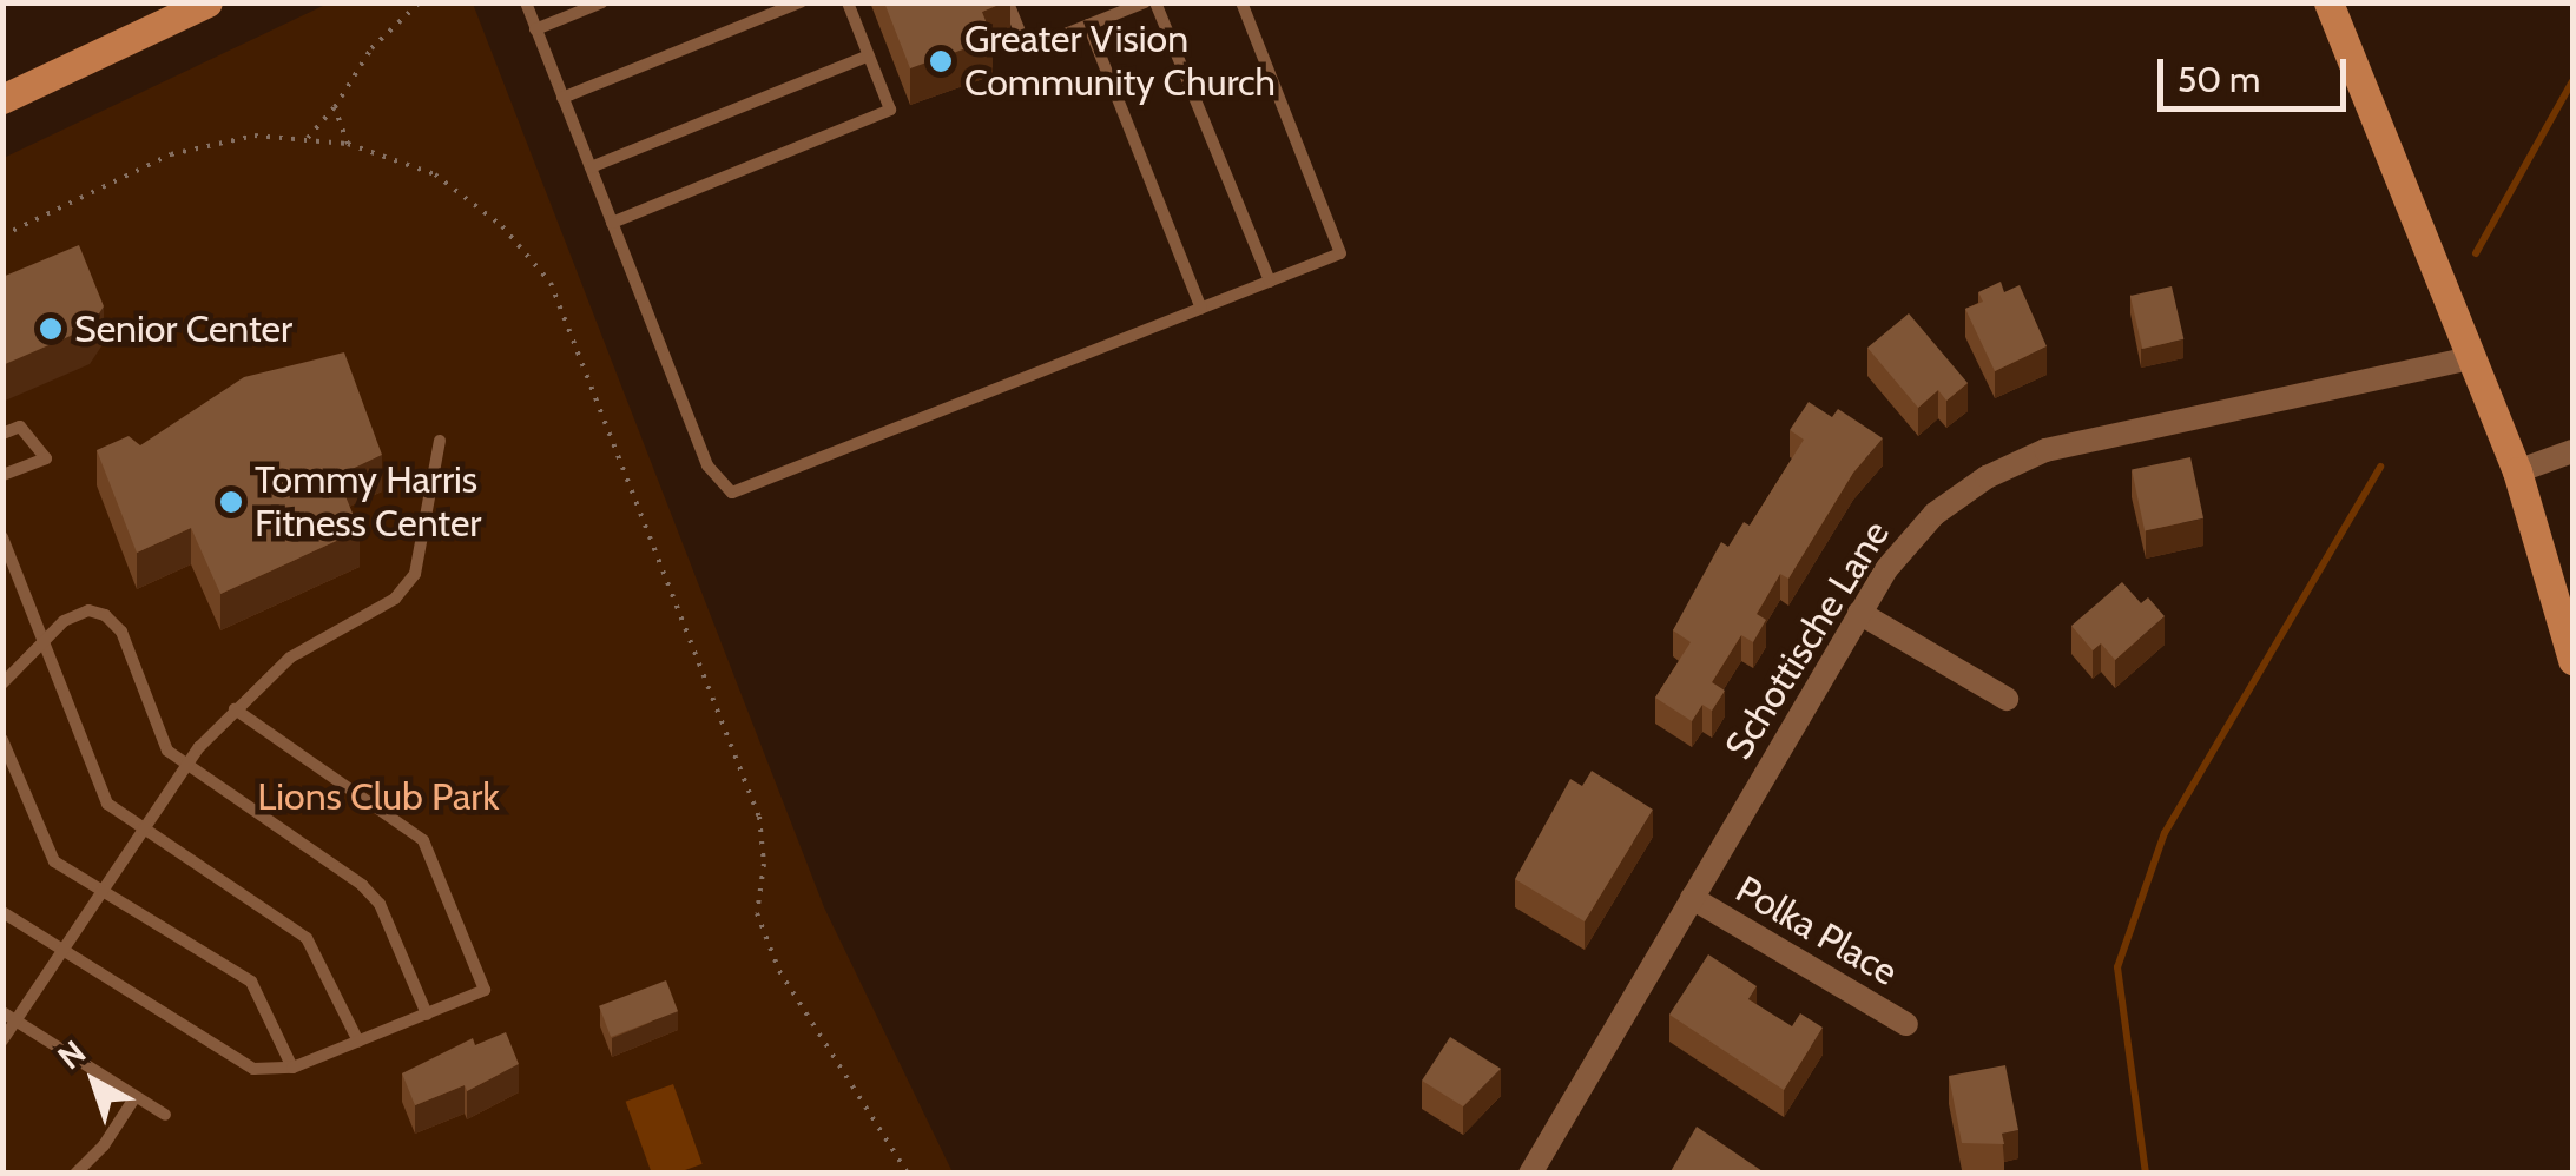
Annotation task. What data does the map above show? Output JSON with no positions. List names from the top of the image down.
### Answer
{
  "streets": {
    "street": ["Schottische Lane", "Polka Place"]
  },
  "crossings": [
    ["Schottische Lane", "Polka Place"]
  ],
  "parks": ["Lions Club Park"],
  "places": ["Greater Vision Community Church", "Senior Center", "Tommy Harris Fitness Center"],
  "scale_bar": "50 m",
  "north": "top left"
}
